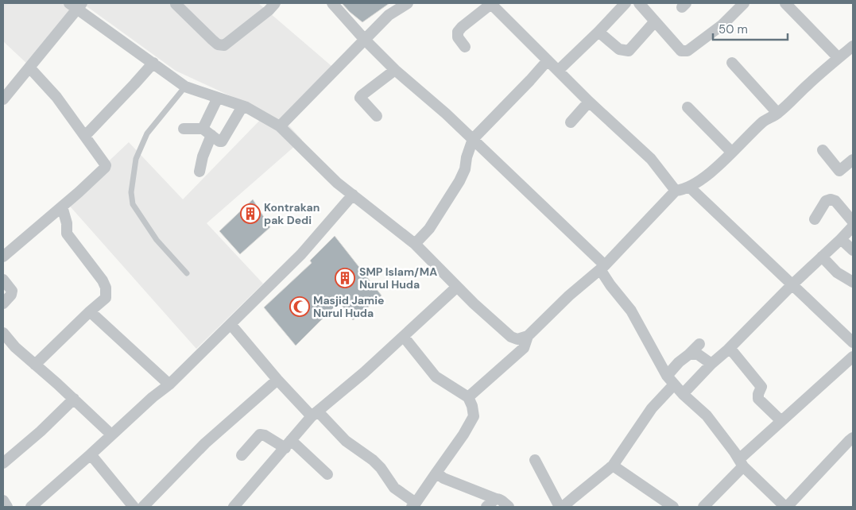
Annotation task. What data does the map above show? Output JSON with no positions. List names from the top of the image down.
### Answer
{
  "places": {
    "building": ["Kontrakan pak Dedi", "SMP Islam/MA Nurul Huda"],
    "mosque": ["Masjid Jamie Nurul Huda"]
  },
  "scale_bar": "50 m"
}
